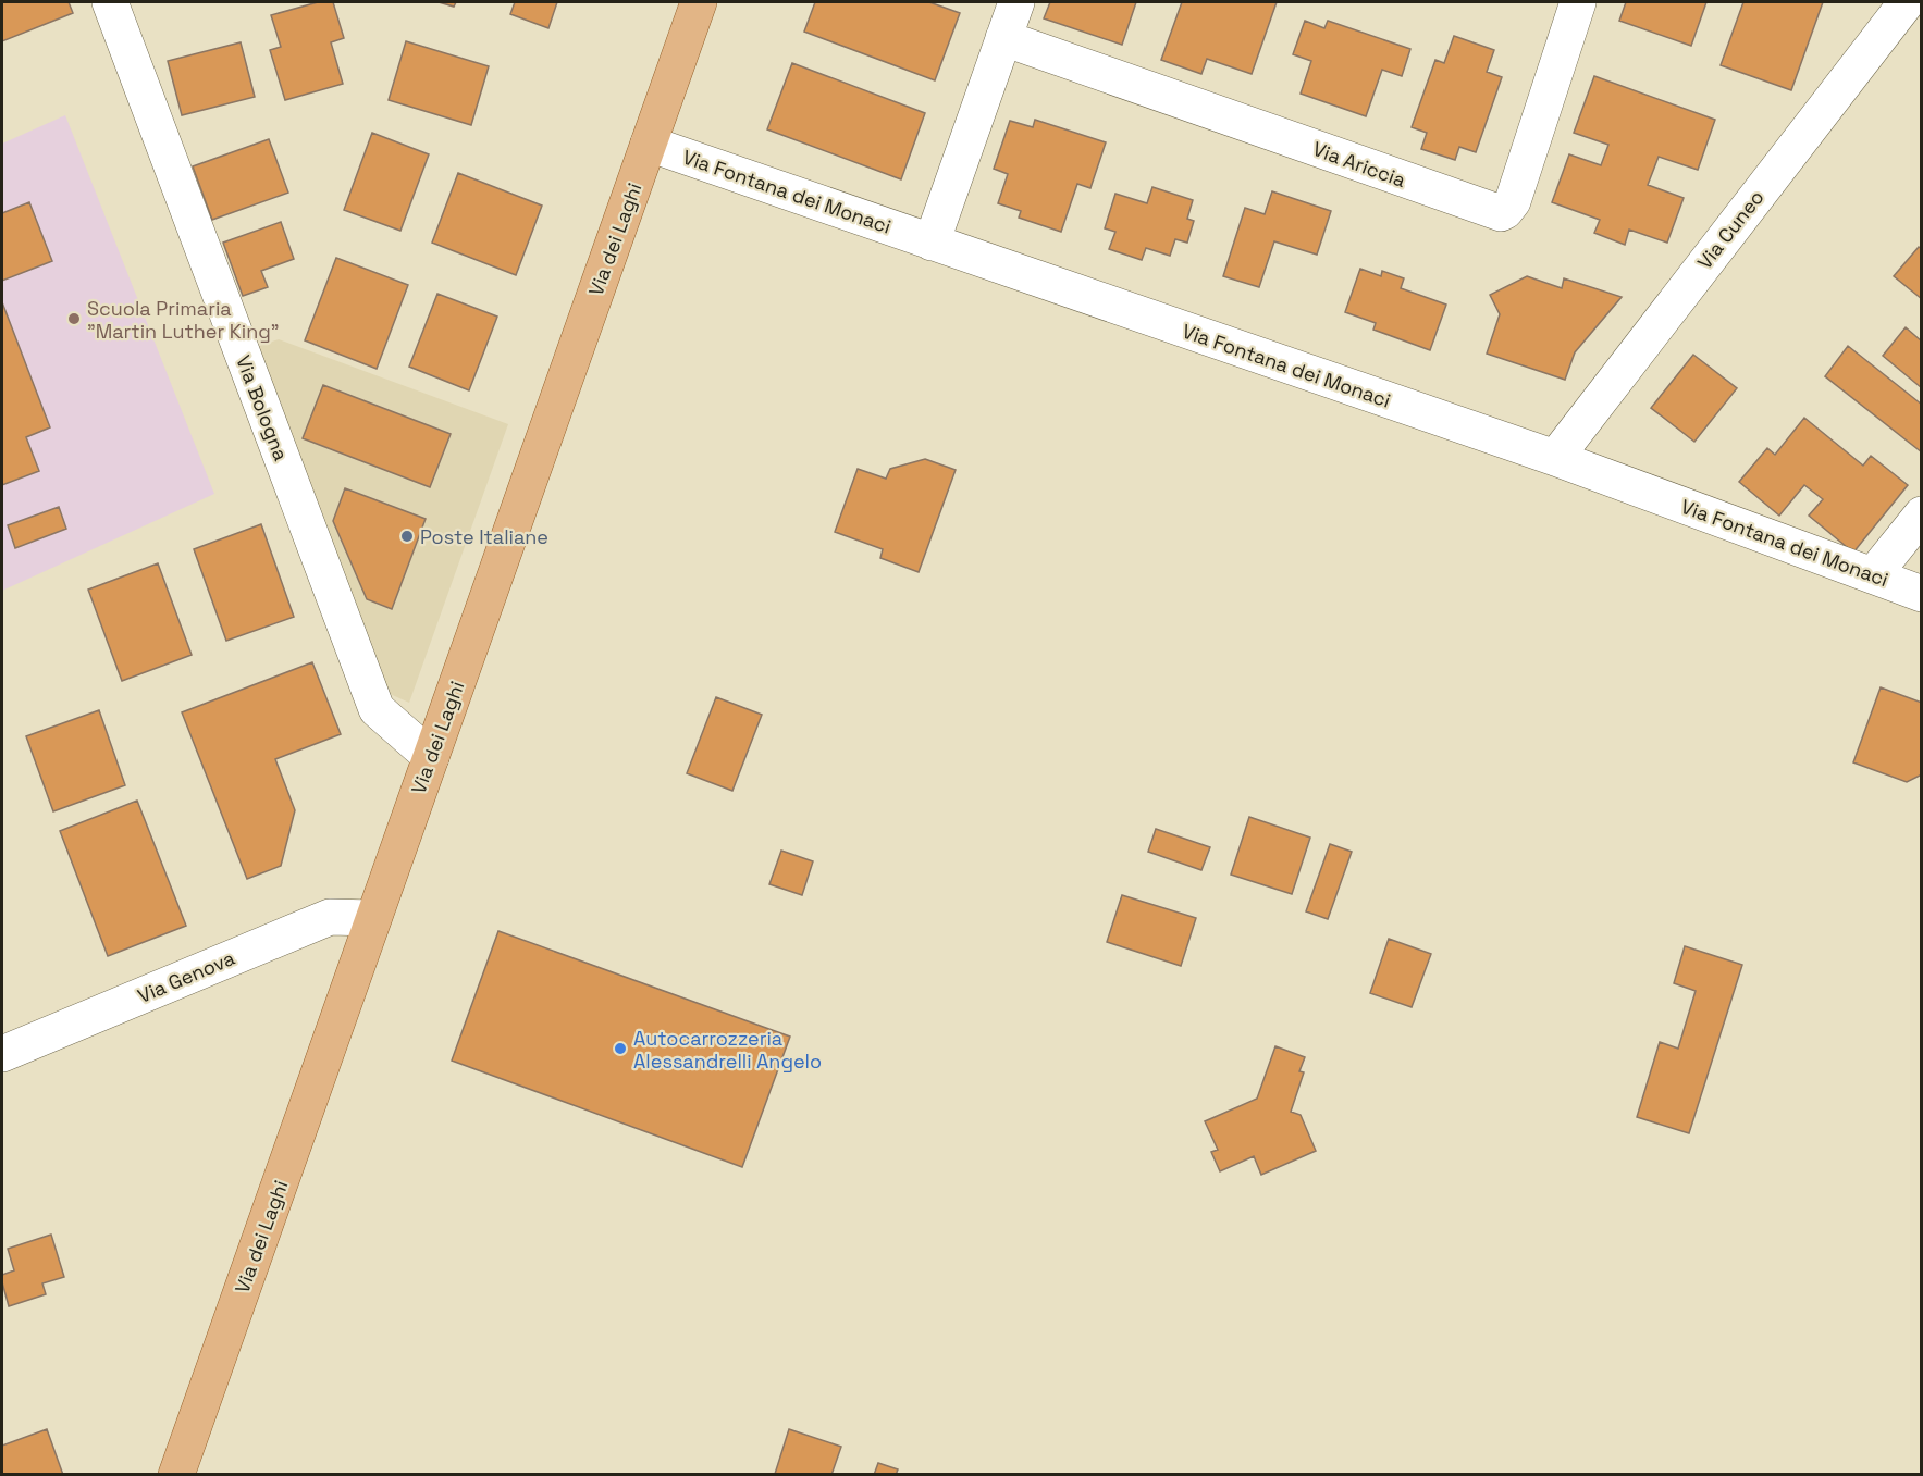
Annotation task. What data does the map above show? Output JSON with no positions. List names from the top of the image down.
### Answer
{
  "streets": {
    "main road": ["Via dei Laghi"],
    "street": [
      "Via Ariccia",
      "Via Fontana dei Monaci",
      "Via Cuneo",
      "Via Bologna",
      "Via Genova"
    ]
  },
  "crossings": [
    ["Via Fontana dei Monaci", "Via Cuneo"],
    ["Via Fontana dei Monaci", "Via dei Laghi"],
    ["Via dei Laghi", "Via Bologna"],
    ["Via dei Laghi", "Via Genova"]
  ],
  "places": ["Scuola Primaria \"Martin Luther King\"", "Poste Italiane", "Autocarrozzeria Alessandrelli Angelo"]
}
